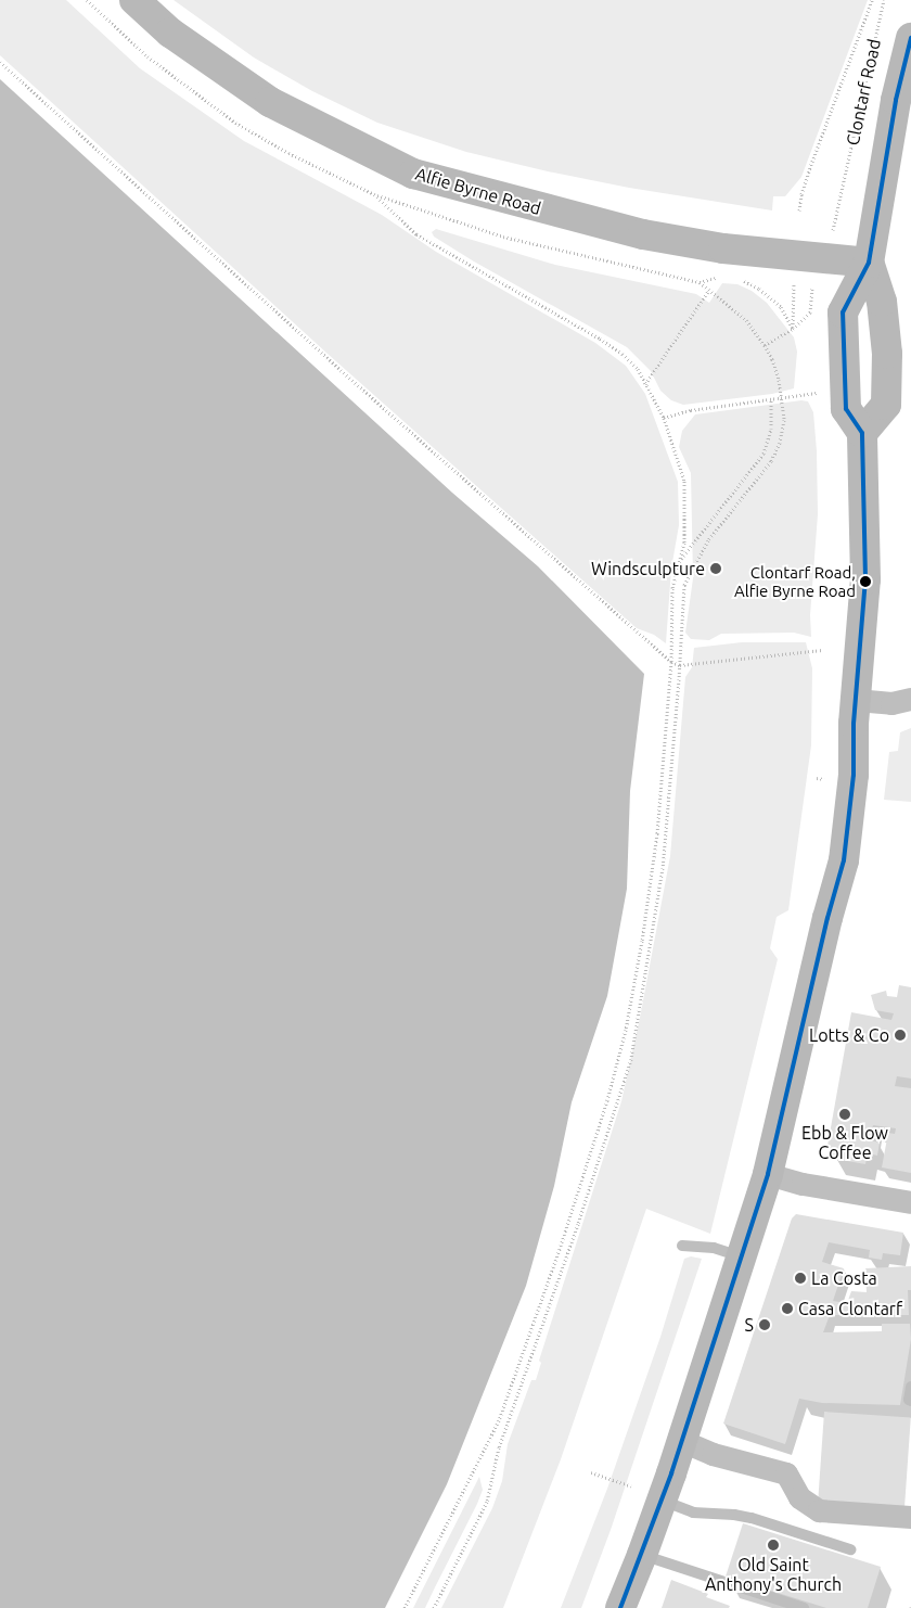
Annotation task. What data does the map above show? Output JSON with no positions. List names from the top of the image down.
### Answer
{
  "streets": {
    "main road": ["Clontarf Road", "Alfie Byrne Road"]
  },
  "crossings": [
    ["Clontarf Road", "Alfie Byrne Road"]
  ],
  "places": [
    "Windsculpture",
    "Clontarf Road, Alfie Byrne Road",
    "Lotts & Co",
    "Ebb & Flow Coffee",
    "La Costa",
    "Casa Clontarf",
    "S",
    "Old Saint Anthony's Church"
  ]
}
